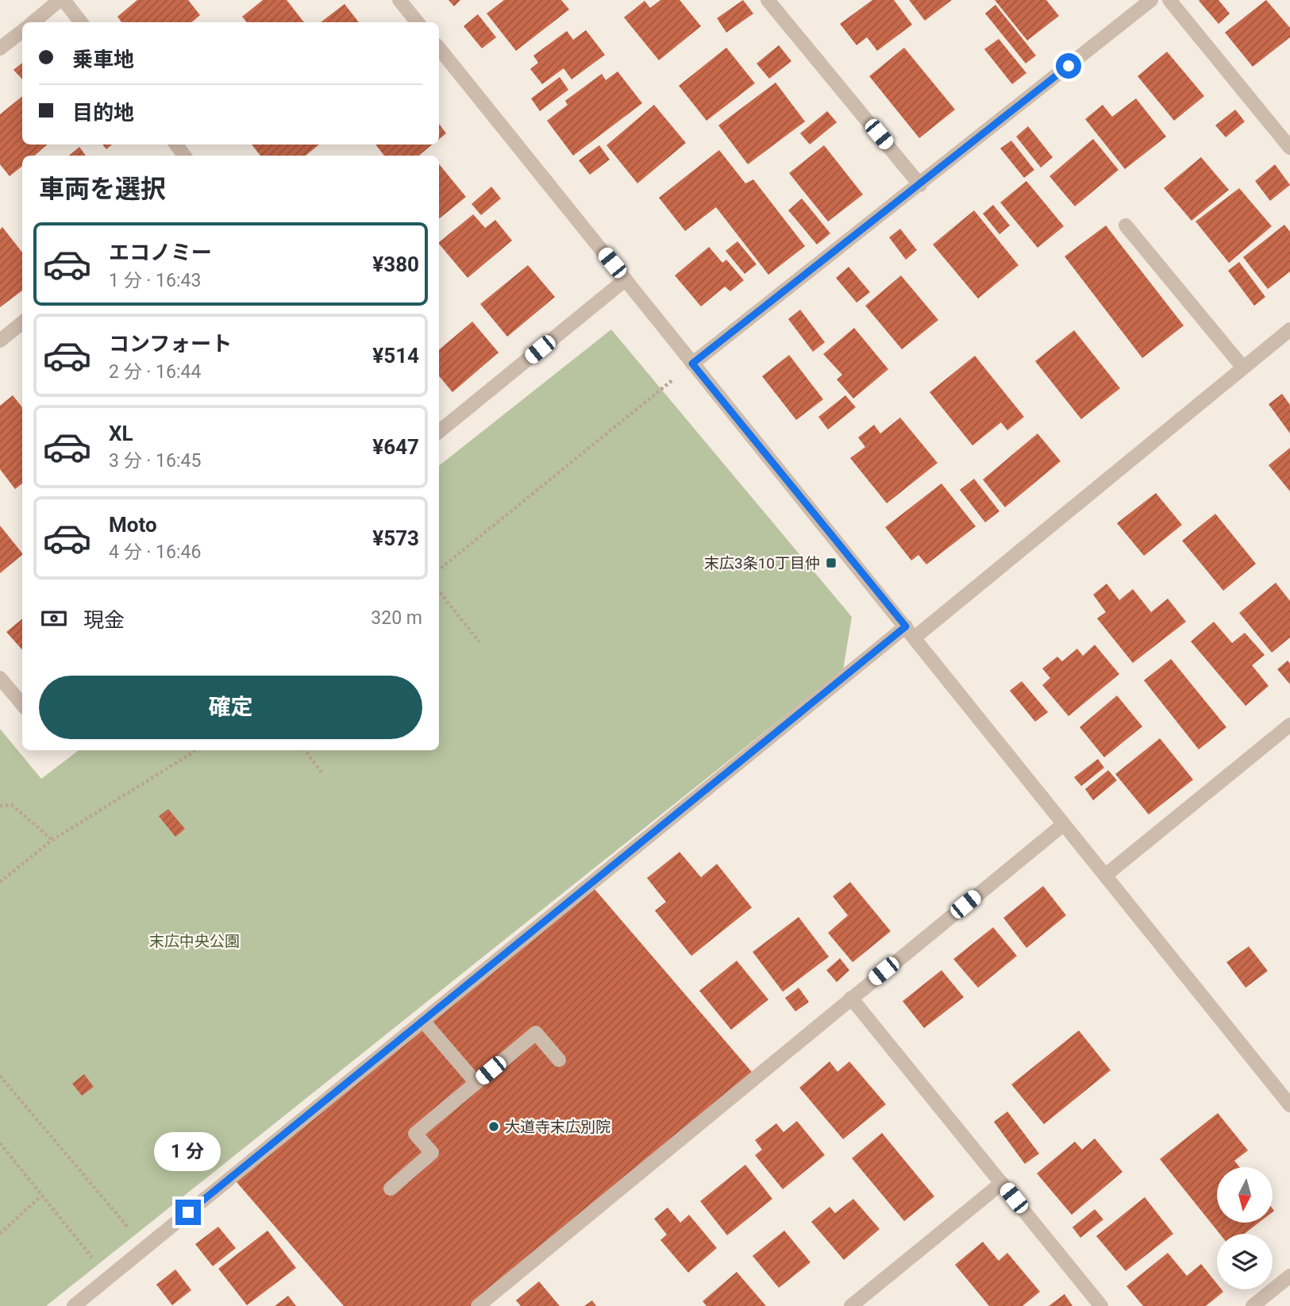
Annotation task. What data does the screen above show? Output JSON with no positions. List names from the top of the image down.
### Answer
{
  "parks": ["末広中央公園"],
  "places": {
    "transit": ["末広3条10丁目仲"],
    "other": ["大道寺末広別院"]
  },
  "north": "bottom",
  "page": {
    "banner": ["乗車地", "目的地"],
    "heading": "車両を選択",
    "list": [
      {
        "name": "エコノミー",
        "note": "1 分 · 16:43",
        "value": "¥380"
      },
      {
        "name": "コンフォート",
        "note": "2 分 · 16:44",
        "value": "¥514"
      },
      {
        "name": "XL",
        "note": "3 分 · 16:45",
        "value": "¥647"
      },
      {
        "name": "Moto",
        "note": "4 分 · 16:46",
        "value": "¥573"
      }
    ],
    "pay": ["現金", "320 m"],
    "buttons": "確定",
    "bubble": "1 分"
  }
}
